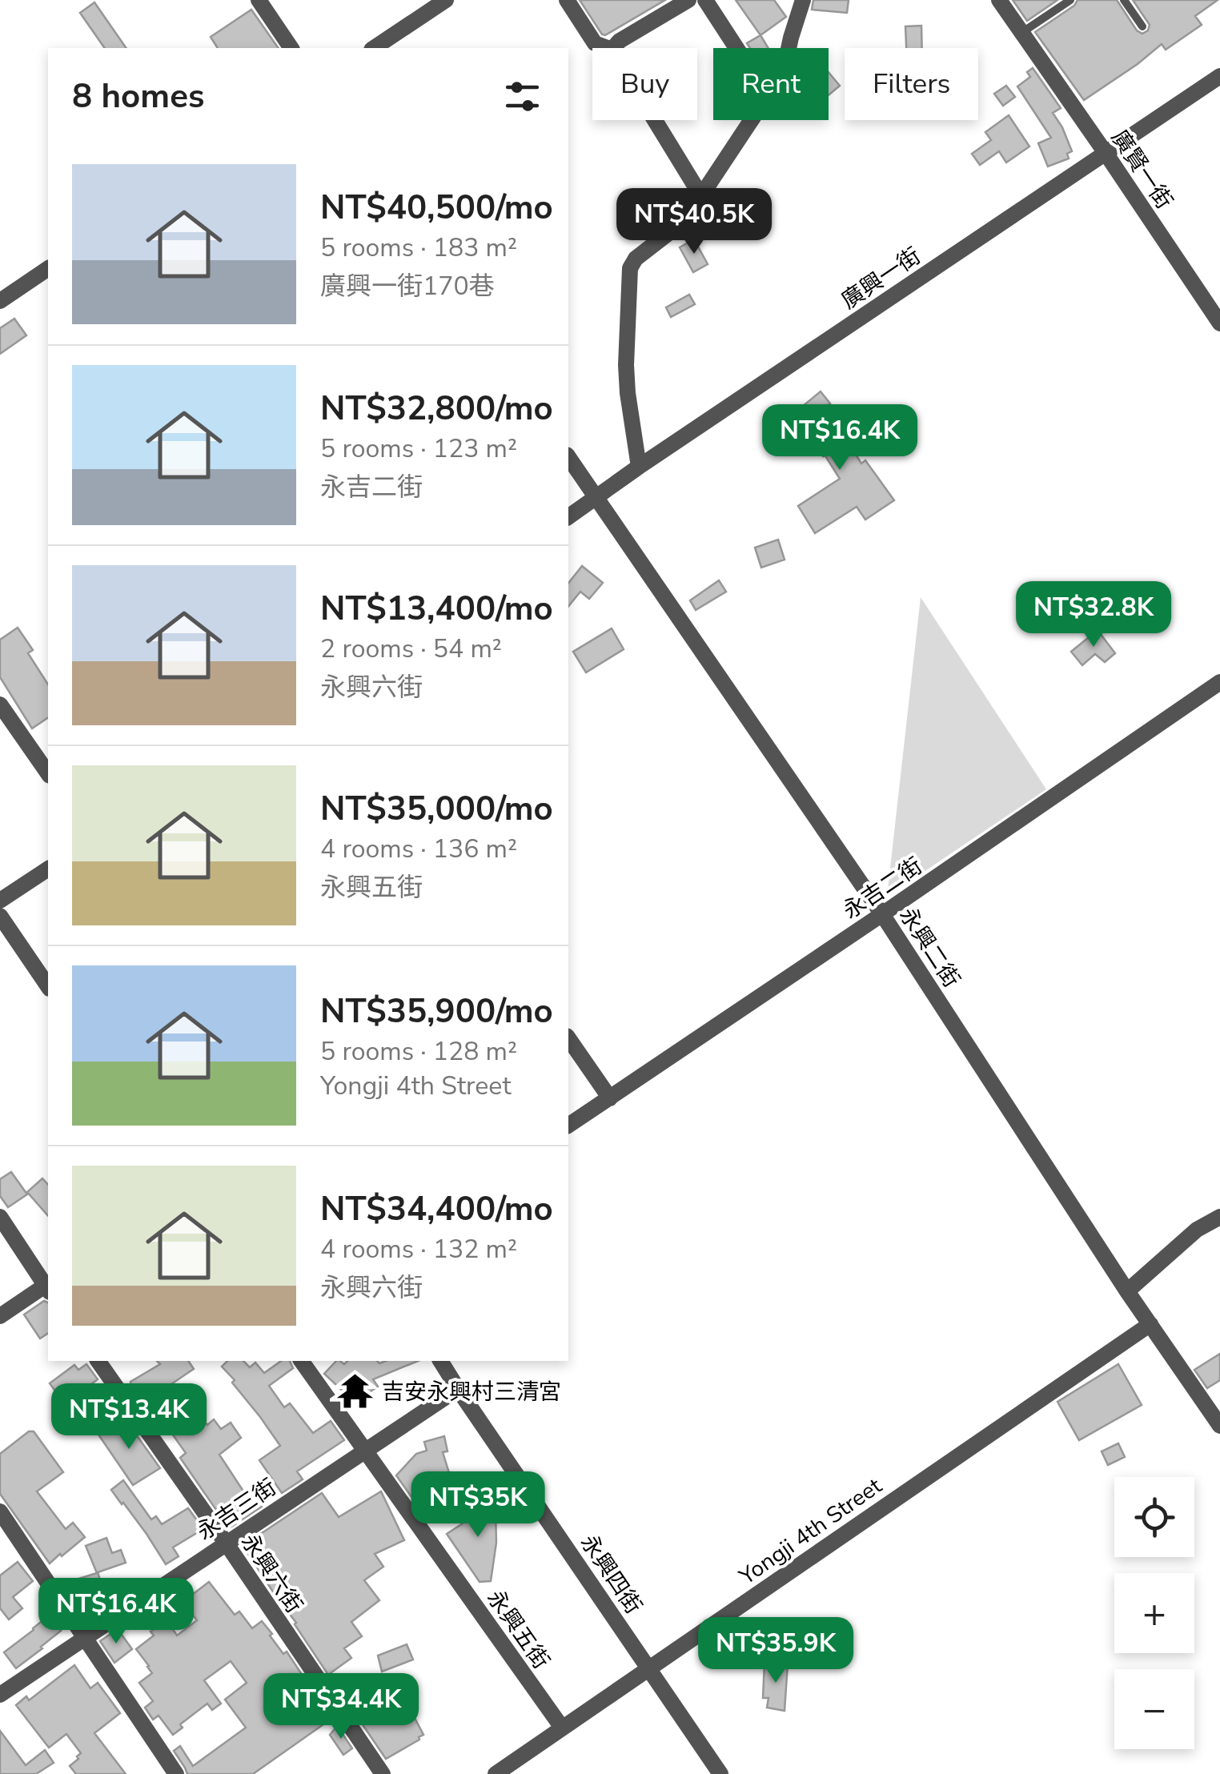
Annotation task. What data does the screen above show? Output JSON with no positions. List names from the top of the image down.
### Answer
{
  "streets": {
    "street": [
      "廣賢一街",
      "廣興一街",
      "永吉二街",
      "永興二街",
      "永吉三街",
      "Yongji 4th Street",
      "永興六街",
      "永興四街",
      "永興五街"
    ]
  },
  "crossings": [
    ["廣賢一街", "廣興一街"],
    ["廣興一街", "永興二街"],
    ["永吉二街", "永興二街"],
    ["永興二街", "Yongji 4th Street"],
    ["永吉三街", "永興六街"],
    ["永吉三街", "永興四街"],
    ["永吉三街", "永興五街"],
    ["Yongji 4th Street", "永興四街"],
    ["Yongji 4th Street", "永興五街"]
  ],
  "places": {
    "temple": ["吉安永興村三清宮"]
  },
  "page": {
    "chip": ["Buy", "Rent", "Filters"],
    "heading": "8 homes",
    "list": [
      {
        "name": "NT$40,500/mo",
        "note": "5 rooms · 183 m² · 廣興一街170巷"
      },
      {
        "name": "NT$32,800/mo",
        "note": "5 rooms · 123 m² · 永吉二街"
      },
      {
        "name": "NT$13,400/mo",
        "note": "2 rooms · 54 m² · 永興六街"
      },
      {
        "name": "NT$35,000/mo",
        "note": "4 rooms · 136 m² · 永興五街"
      },
      {
        "name": "NT$35,900/mo",
        "note": "5 rooms · 128 m² · Yongji 4th Street"
      },
      {
        "name": "NT$34,400/mo",
        "note": "4 rooms · 132 m² · 永興六街"
      }
    ],
    "price": [
      "NT$40.5K",
      "NT$16.4K",
      "NT$32.8K",
      "NT$13.4K",
      "NT$35K",
      "NT$16.4K",
      "NT$35.9K",
      "NT$34.4K"
    ],
    "map_buttons": ["+", "−"]
  }
}
